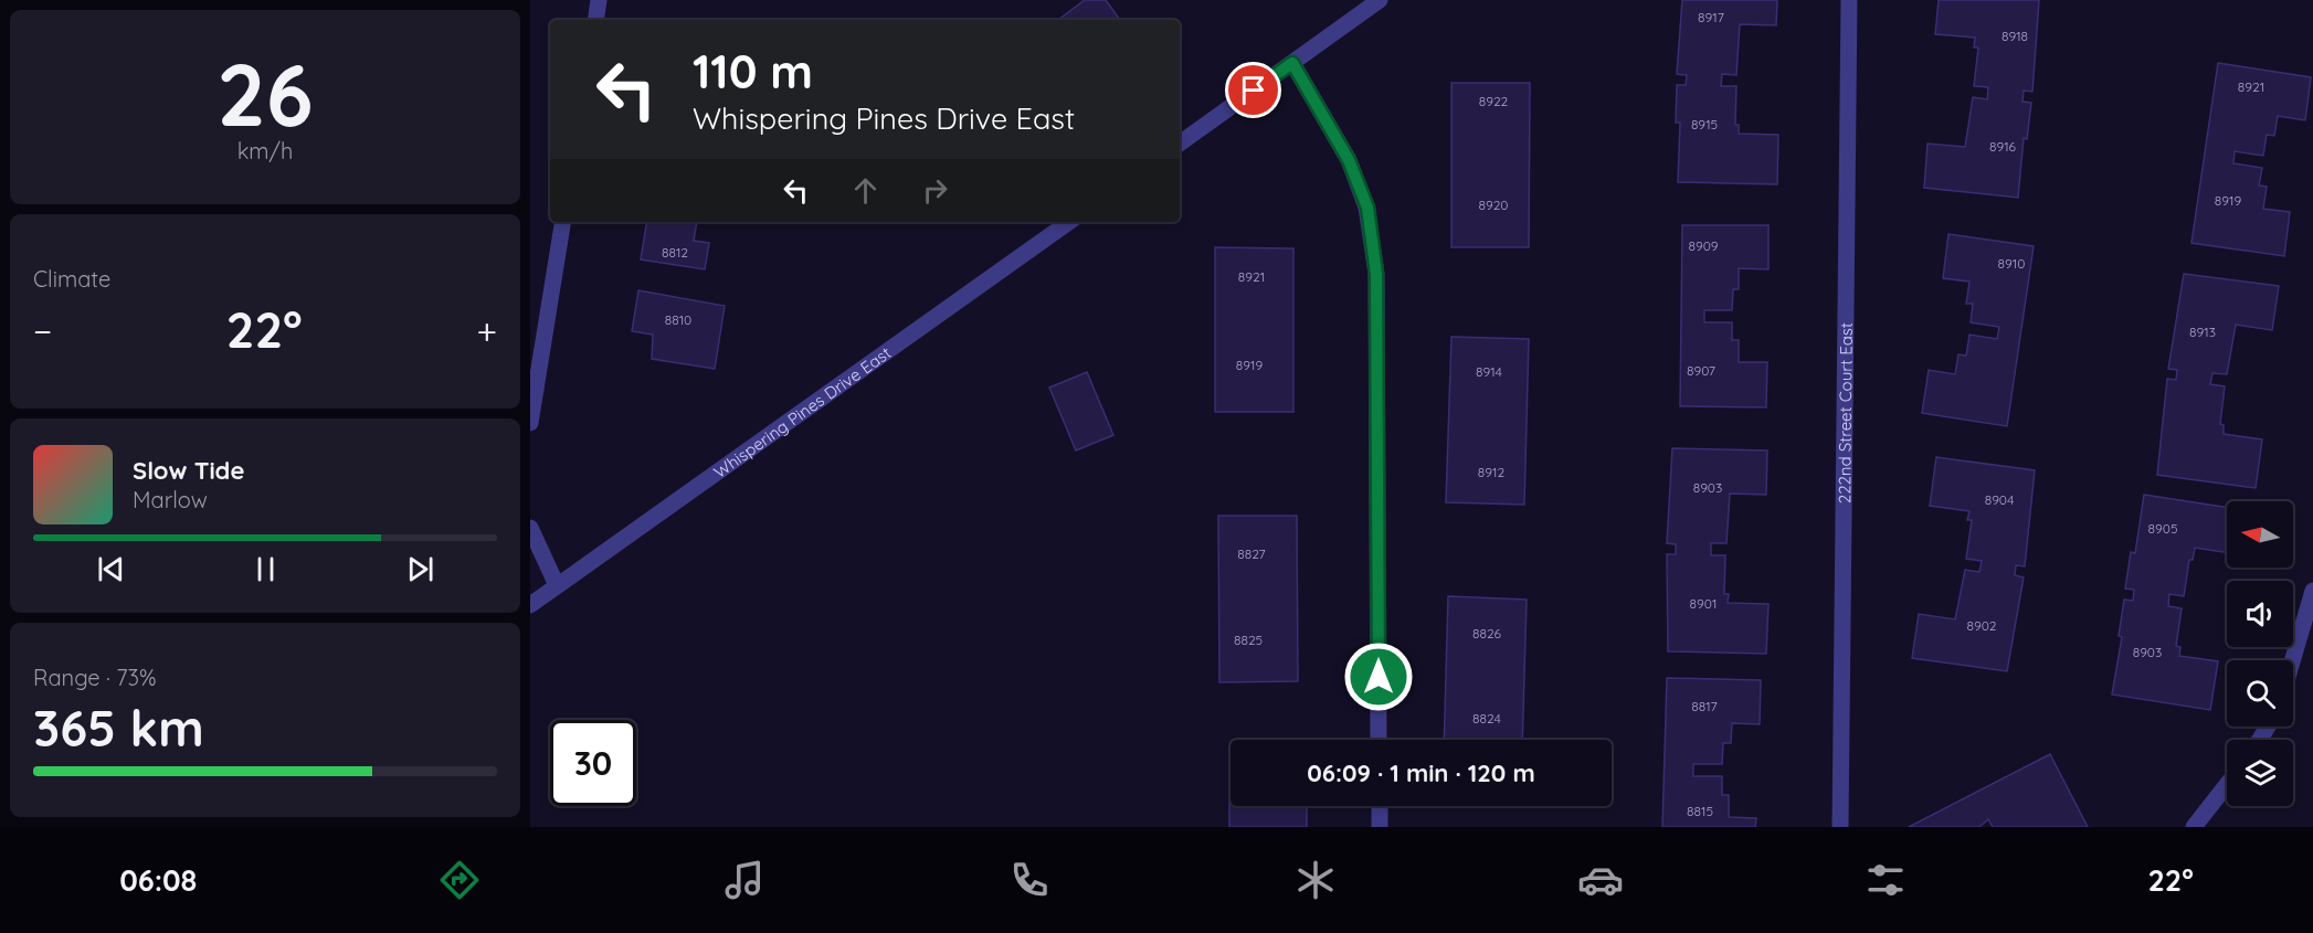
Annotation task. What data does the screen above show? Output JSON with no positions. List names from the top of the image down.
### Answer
{
  "streets": {
    "street": ["Whispering Pines Drive East", "222nd Street Court East"]
  },
  "house_numbers": [
    "8917",
    "8918",
    "8921",
    "8922",
    "8915",
    "8916",
    "8919",
    "8920",
    "8909",
    "8812",
    "8910",
    "8921",
    "8810",
    "8913",
    "8919",
    "8907",
    "8914",
    "8912",
    "8903",
    "8904",
    "8905",
    "8827",
    "8901",
    "8902",
    "8826",
    "8825",
    "8903",
    "8817",
    "8824",
    "8815"
  ],
  "north": "left",
  "page": {
    "tile": [
      ["26", "km/h"],
      "Climate",
      ["Range · 73%", "365 km"]
    ],
    "turn": ["110 m", "Whispering Pines Drive East"],
    "heat": ["−", "22°", "+"],
    "song": ["Slow Tide", "Marlow"],
    "limit": "30",
    "trip": "06:09 · 1 min · 120 m",
    "tabs": ["06:08", "22°"]
  }
}
